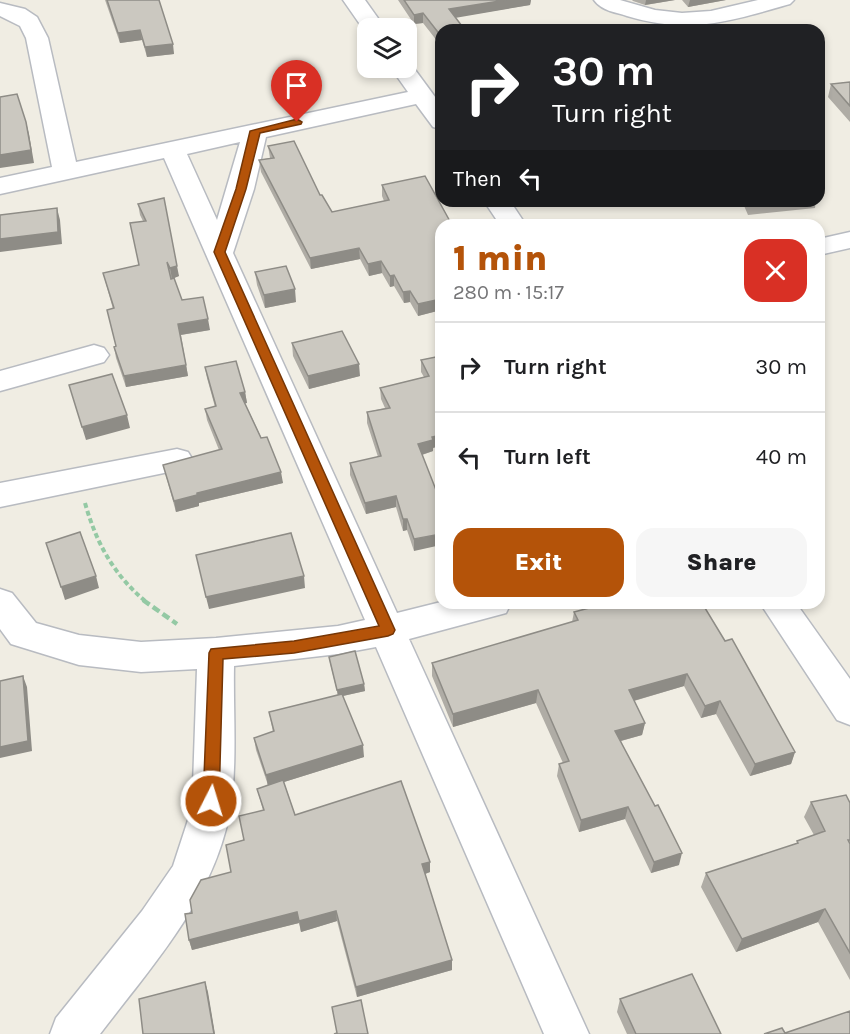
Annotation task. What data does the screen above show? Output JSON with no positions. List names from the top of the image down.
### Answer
{
  "page": {
    "turn": ["30 m", "Turn right"],
    "then": "Then",
    "heading": ["1 min", "280 m · 15:17"],
    "list": [
      {
        "name": "Turn right",
        "value": "30 m"
      },
      {
        "name": "Turn left",
        "value": "40 m"
      }
    ],
    "buttons": ["Exit", "Share"]
  }
}
